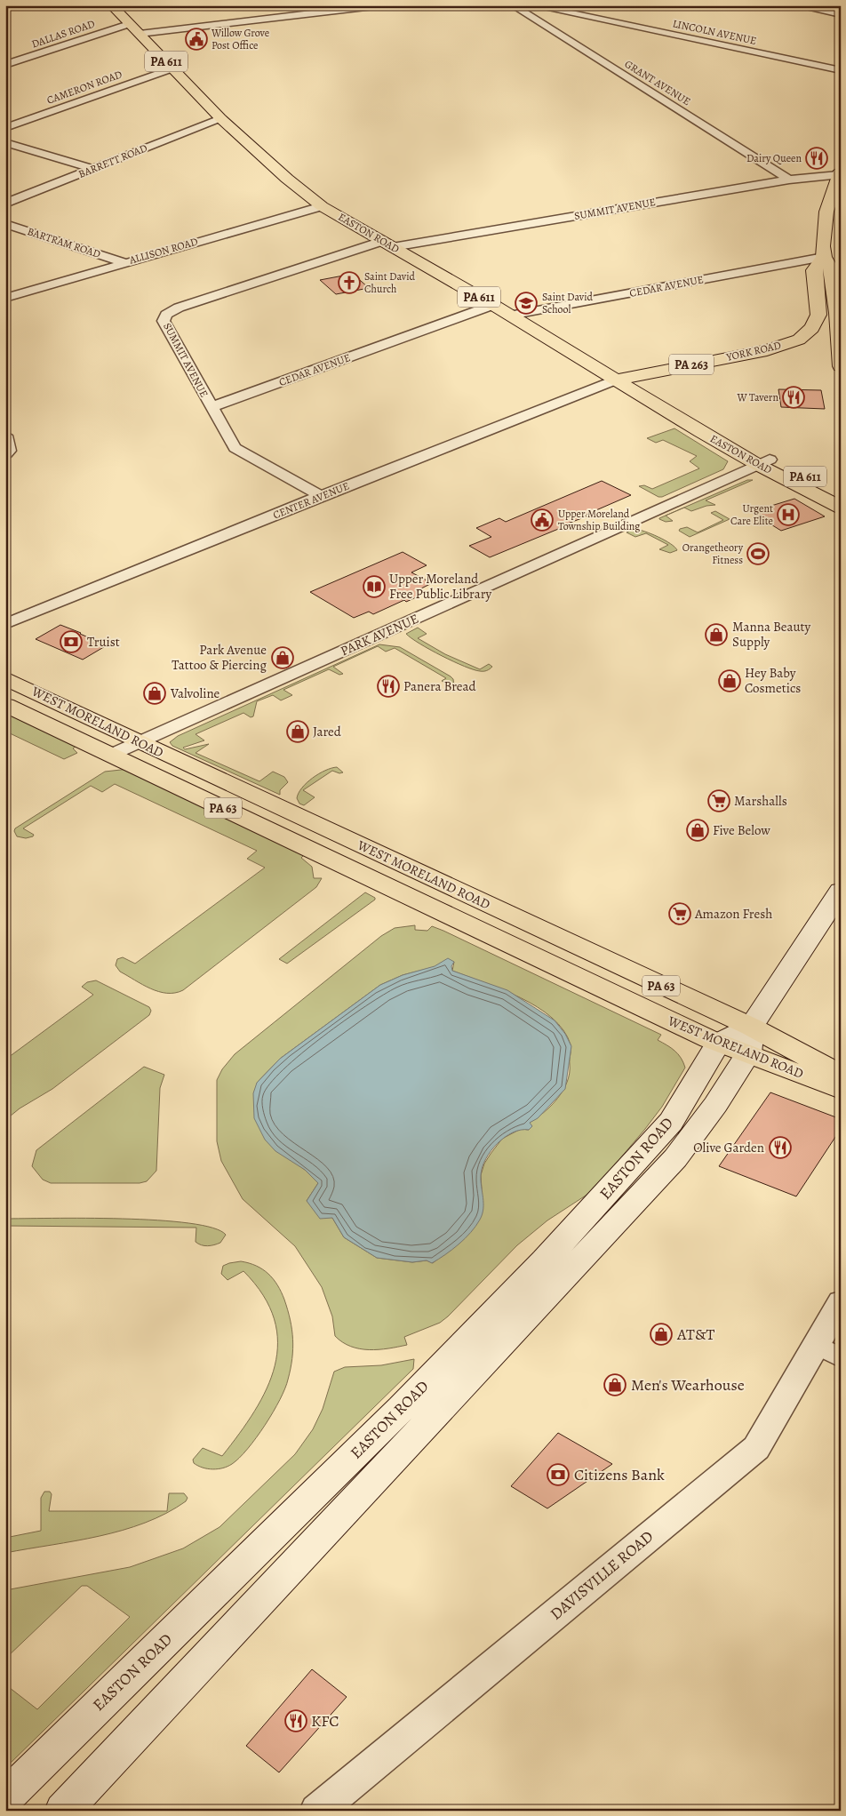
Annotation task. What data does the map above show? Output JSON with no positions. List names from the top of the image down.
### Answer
{
  "streets": {
    "main road": [
      "PA 611",
      "EASTON ROAD",
      "YORK ROAD",
      "PA 263",
      "WEST MORELAND ROAD",
      "PA 63"
    ],
    "street": [
      "LINCOLN AVENUE",
      "DALLAS ROAD",
      "GRANT AVENUE",
      "CAMERON ROAD",
      "BARRETT ROAD",
      "SUMMIT AVENUE",
      "BARTRAM ROAD",
      "ALLISON ROAD",
      "CEDAR AVENUE",
      "CENTER AVENUE",
      "PARK AVENUE",
      "DAVISVILLE ROAD"
    ]
  },
  "crossings": [
    ["DALLAS ROAD", "EASTON ROAD"],
    ["GRANT AVENUE", "SUMMIT AVENUE"],
    ["CAMERON ROAD", "EASTON ROAD"],
    ["BARRETT ROAD", "EASTON ROAD"],
    ["SUMMIT AVENUE", "EASTON ROAD"],
    ["SUMMIT AVENUE", "CEDAR AVENUE"],
    ["SUMMIT AVENUE", "YORK ROAD"],
    ["SUMMIT AVENUE", "CENTER AVENUE"],
    ["EASTON ROAD", "ALLISON ROAD"],
    ["EASTON ROAD", "CEDAR AVENUE"],
    ["EASTON ROAD", "YORK ROAD"],
    ["EASTON ROAD", "CENTER AVENUE"],
    ["EASTON ROAD", "PARK AVENUE"],
    ["EASTON ROAD", "WEST MORELAND ROAD"],
    ["BARTRAM ROAD", "ALLISON ROAD"],
    ["CEDAR AVENUE", "YORK ROAD"],
    ["YORK ROAD", "CENTER AVENUE"],
    ["PARK AVENUE", "WEST MORELAND ROAD"]
  ],
  "places": {
    "public building": ["Willow Grove Post Office", "Upper Moreland Township Building"],
    "restaurant": [
      "Dairy Queen",
      "W Tavern",
      "Panera Bread",
      "Olive Garden",
      "KFC"
    ],
    "church": ["Saint David Church"],
    "school or university": ["Saint David School"],
    "hospital": ["Urgent Care Elite"],
    "sports": ["Orangetheory Fitness"],
    "library": ["Upper Moreland Free Public Library"],
    "shop": [
      "Manna Beauty Supply",
      "Park Avenue Tattoo & Piercing",
      "Hey Baby Cosmetics",
      "Valvoline",
      "Jared",
      "Five Below",
      "AT&T",
      "Men's Wearhouse"
    ],
    "bank": ["Truist", "Citizens Bank"],
    "supermarket": ["Marshalls", "Amazon Fresh"]
  }
}
